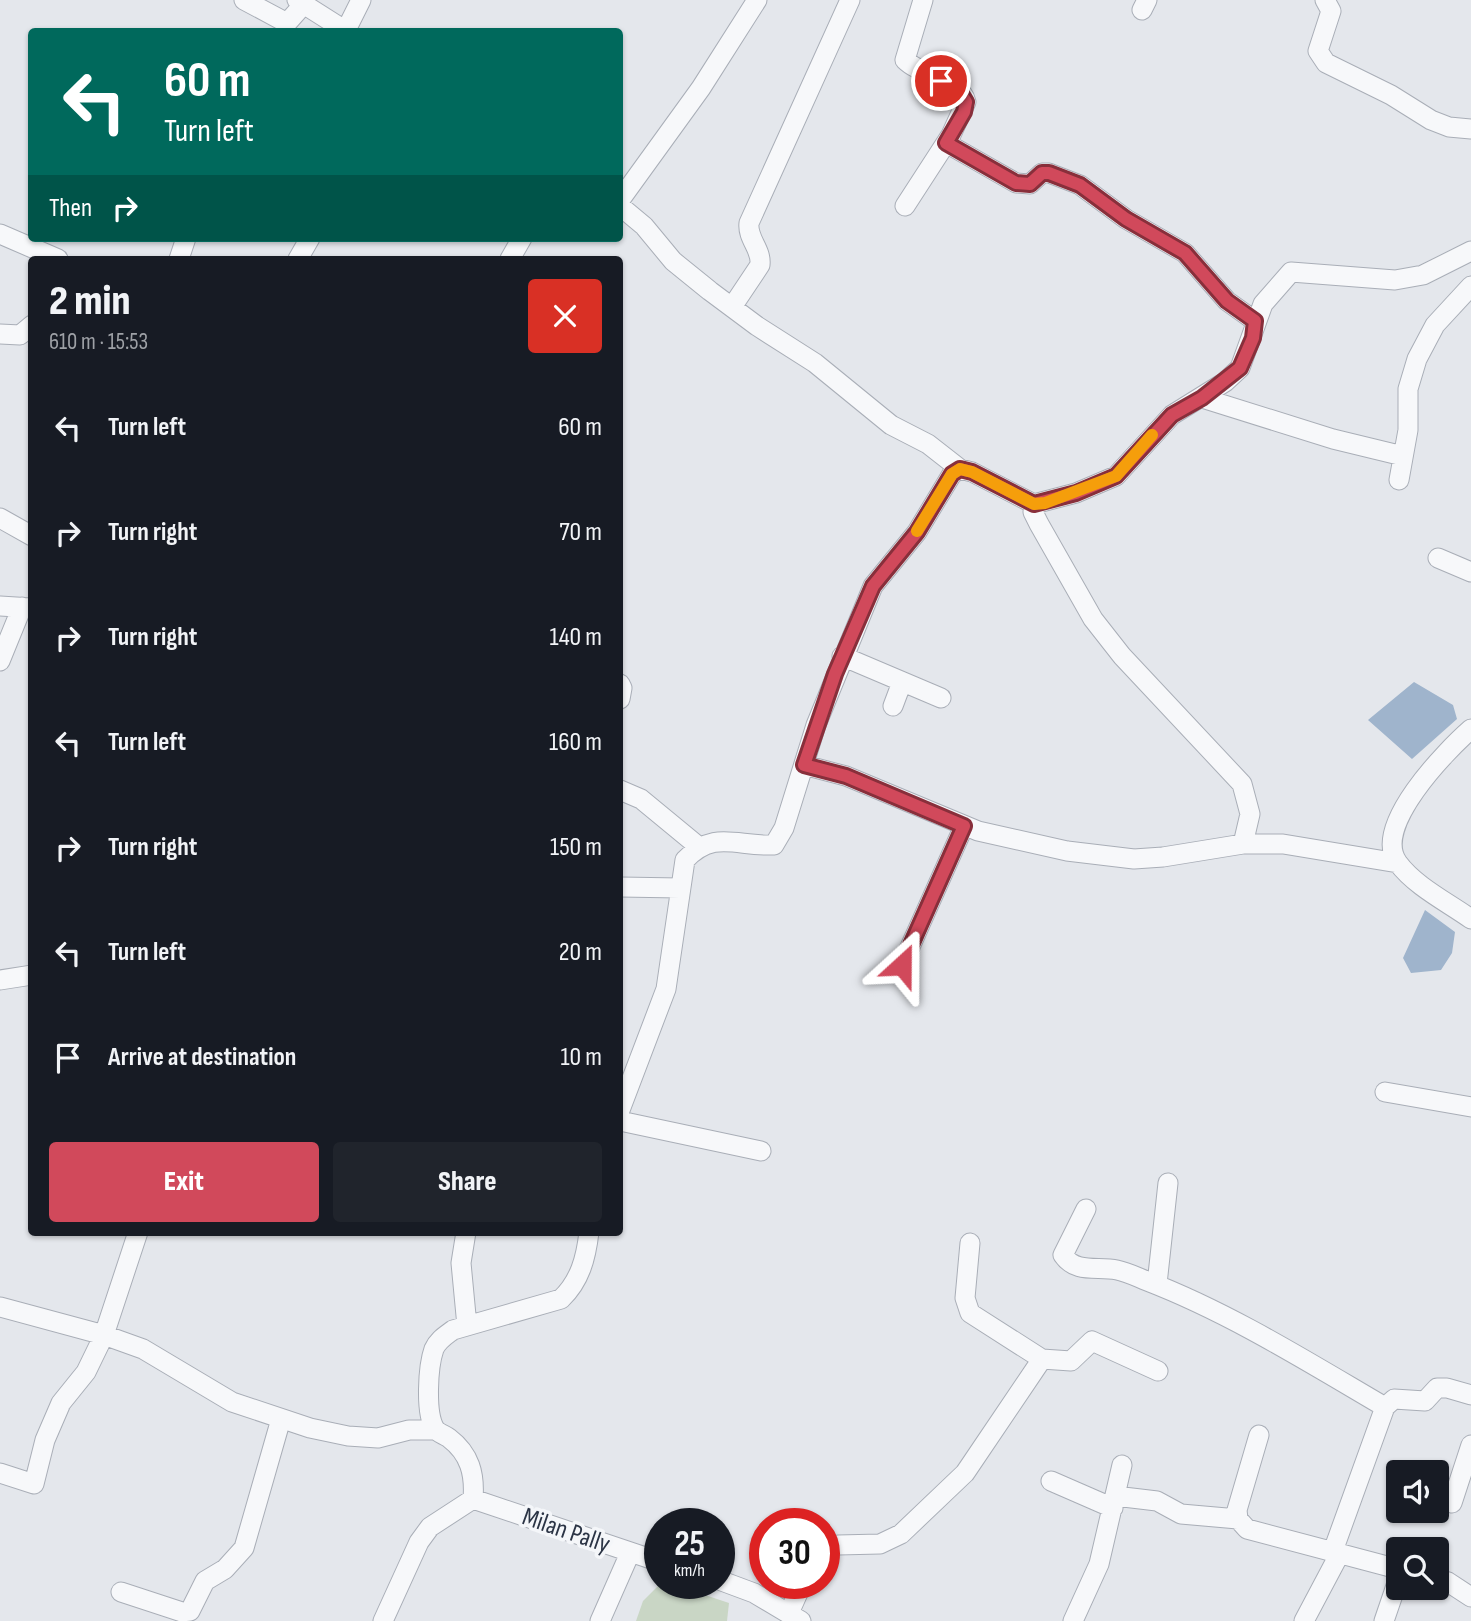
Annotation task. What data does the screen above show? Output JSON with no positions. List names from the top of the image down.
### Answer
{
  "streets": {
    "street": ["Milan Pally"]
  },
  "page": {
    "turn": ["60 m", "Turn left"],
    "then": "Then",
    "heading": ["2 min", "610 m · 15:53"],
    "list": [
      {
        "name": "Turn left",
        "value": "60 m"
      },
      {
        "name": "Turn right",
        "value": "70 m"
      },
      {
        "name": "Turn right",
        "value": "140 m"
      },
      {
        "name": "Turn left",
        "value": "160 m"
      },
      {
        "name": "Turn right",
        "value": "150 m"
      },
      {
        "name": "Turn left",
        "value": "20 m"
      },
      {
        "name": "Arrive at destination",
        "value": "10 m"
      }
    ],
    "buttons": ["Exit", "Share"],
    "speed": "25 km/h",
    "limit": "30"
  }
}
